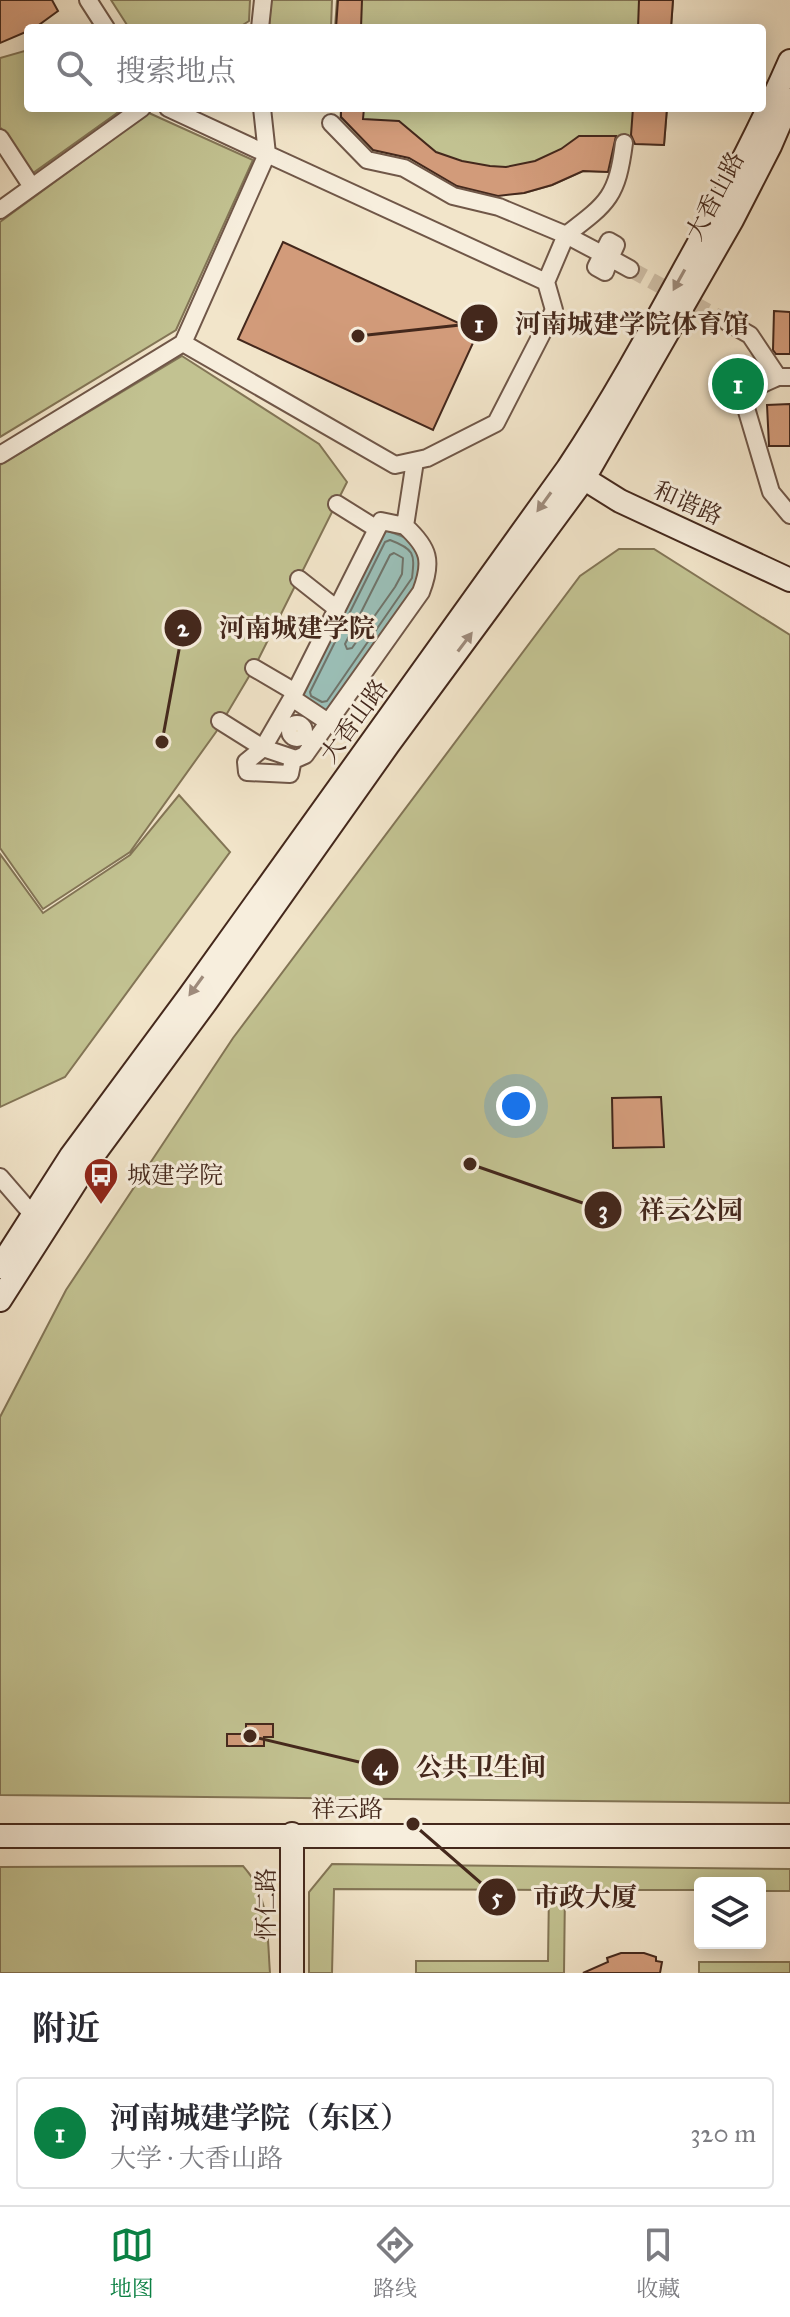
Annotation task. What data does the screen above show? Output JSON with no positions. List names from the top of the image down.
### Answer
{
  "streets": {
    "main road": [
      "大香山路",
      "和谐路",
      "祥云路",
      "怀仁路"
    ]
  },
  "crossings": [
    ["大香山路", "和谐路"],
    ["祥云路", "怀仁路"]
  ],
  "places": {
    "other": [
      "河南城建学院体育馆",
      "河南城建学院",
      "祥云公园",
      "公共卫生间",
      "市政大厦"
    ],
    "bus stop": ["城建学院"]
  },
  "page": {
    "search": "搜索地点",
    "pins": "1",
    "heading": "附近",
    "list": [
      {
        "mark": "1",
        "name": "河南城建学院（东区）",
        "note": "大学 · 大香山路",
        "value": "320 m"
      }
    ],
    "nav": ["地图", "路线", "收藏"]
  }
}
